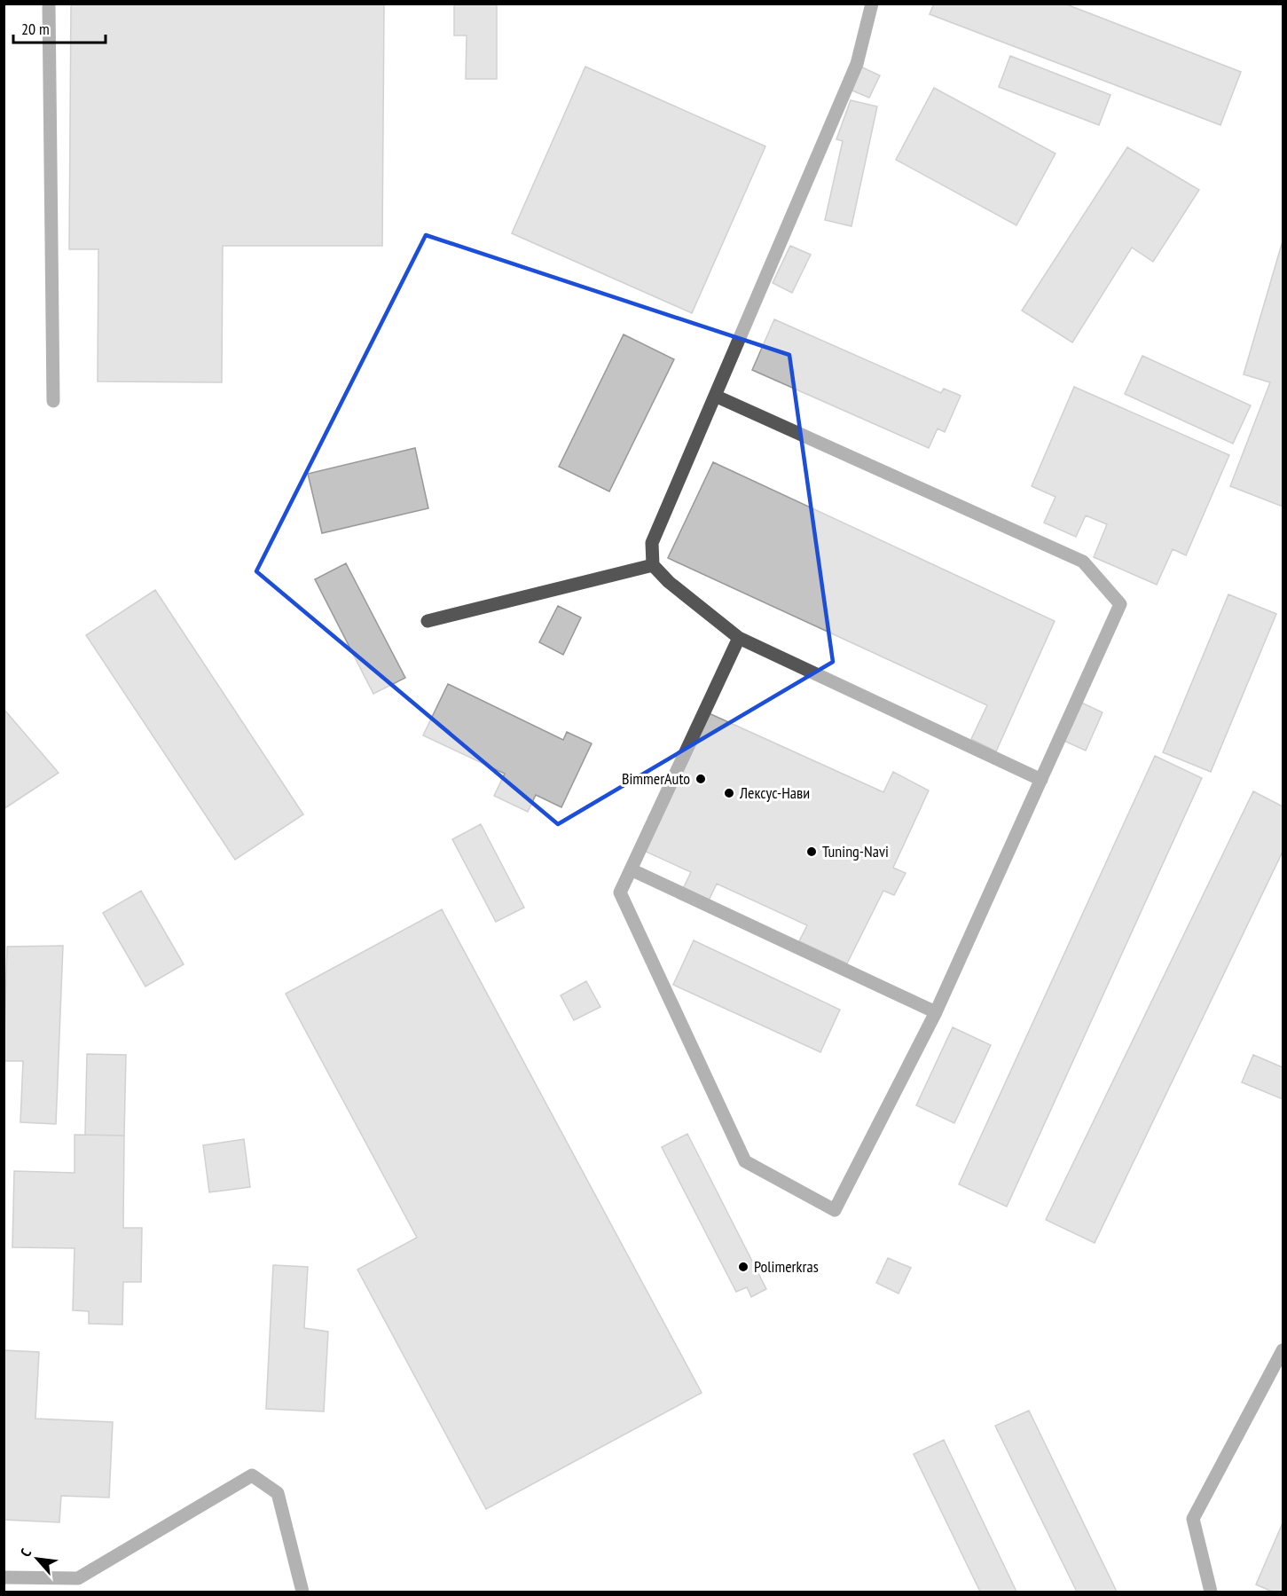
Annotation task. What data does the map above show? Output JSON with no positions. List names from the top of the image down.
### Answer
{
  "places": [
    "BimmerAuto",
    "Лексус-Нави",
    "Tuning-Navi",
    "Polimerkras"
  ],
  "scale_bar": "20 m",
  "north": "top left"
}
